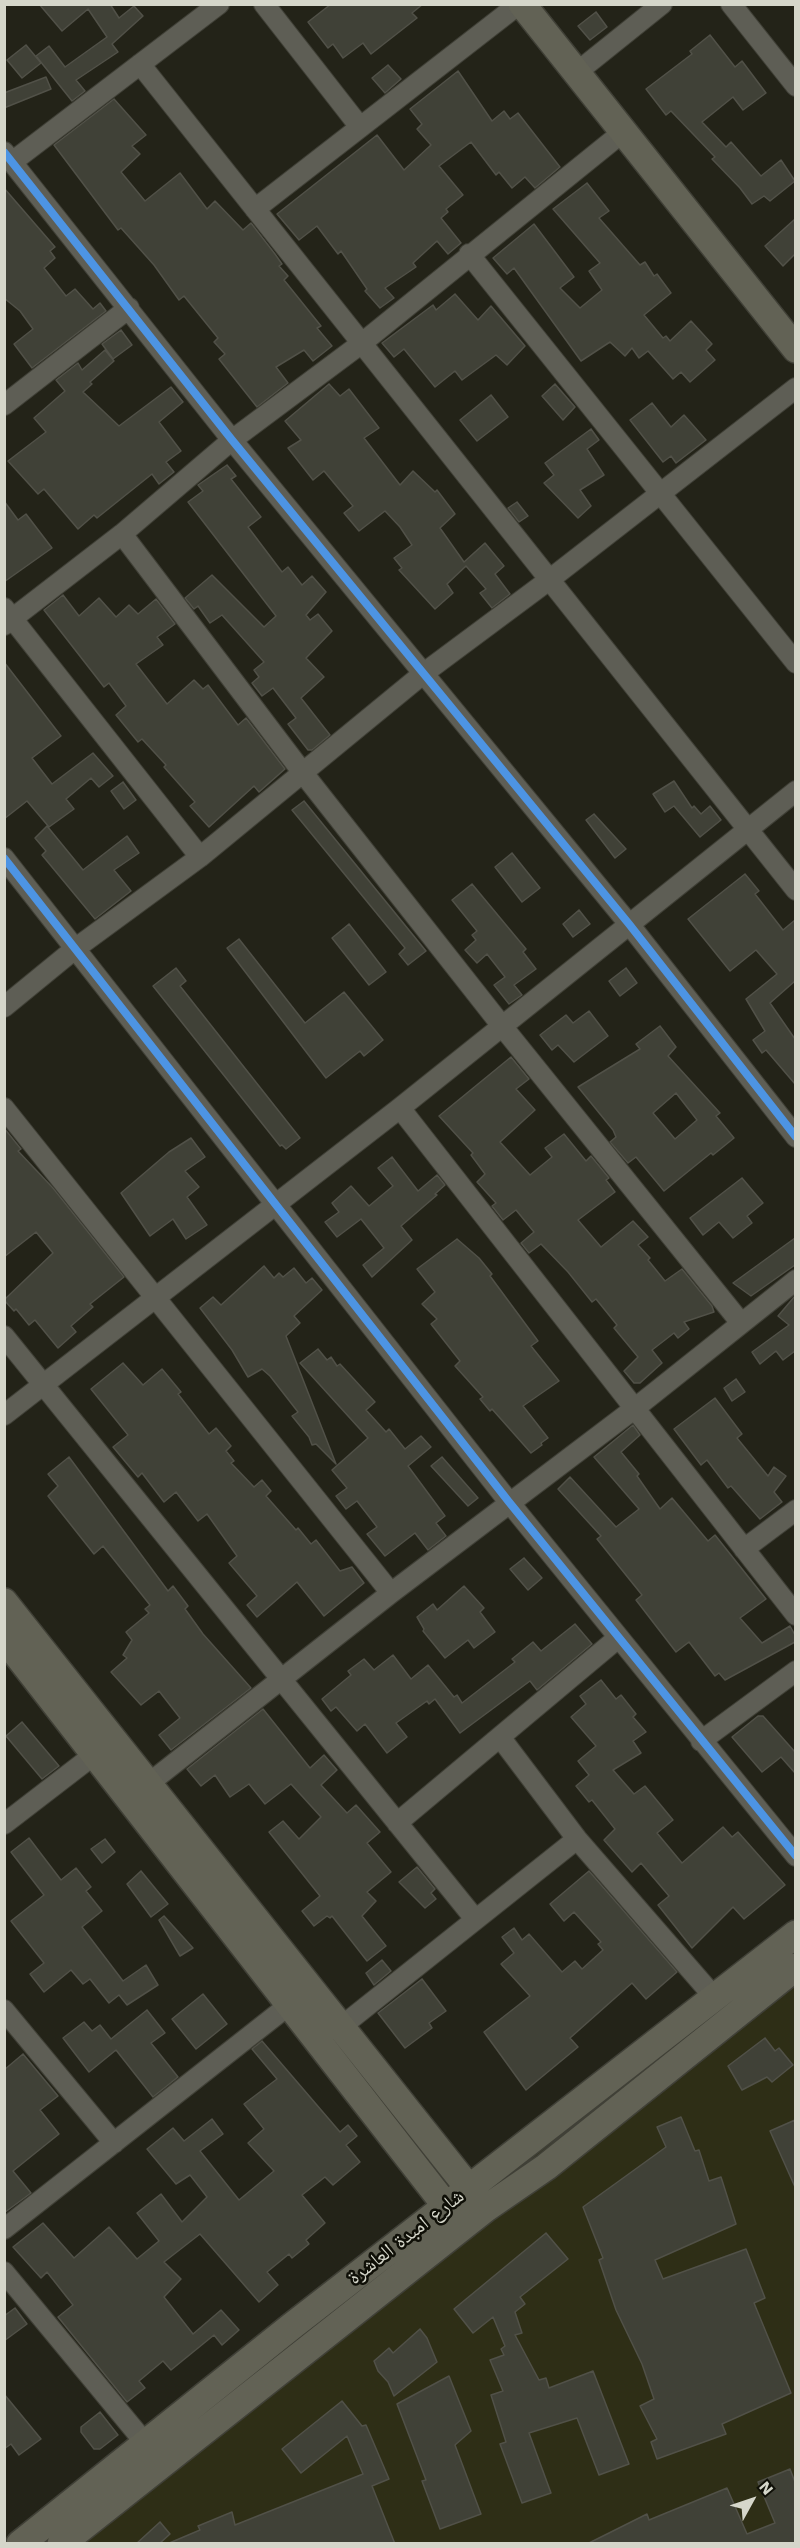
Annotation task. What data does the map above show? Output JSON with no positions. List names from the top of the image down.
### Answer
{
  "streets": {
    "main road": ["شارع امبدة العاشرة"]
  },
  "north": "top right"
}
